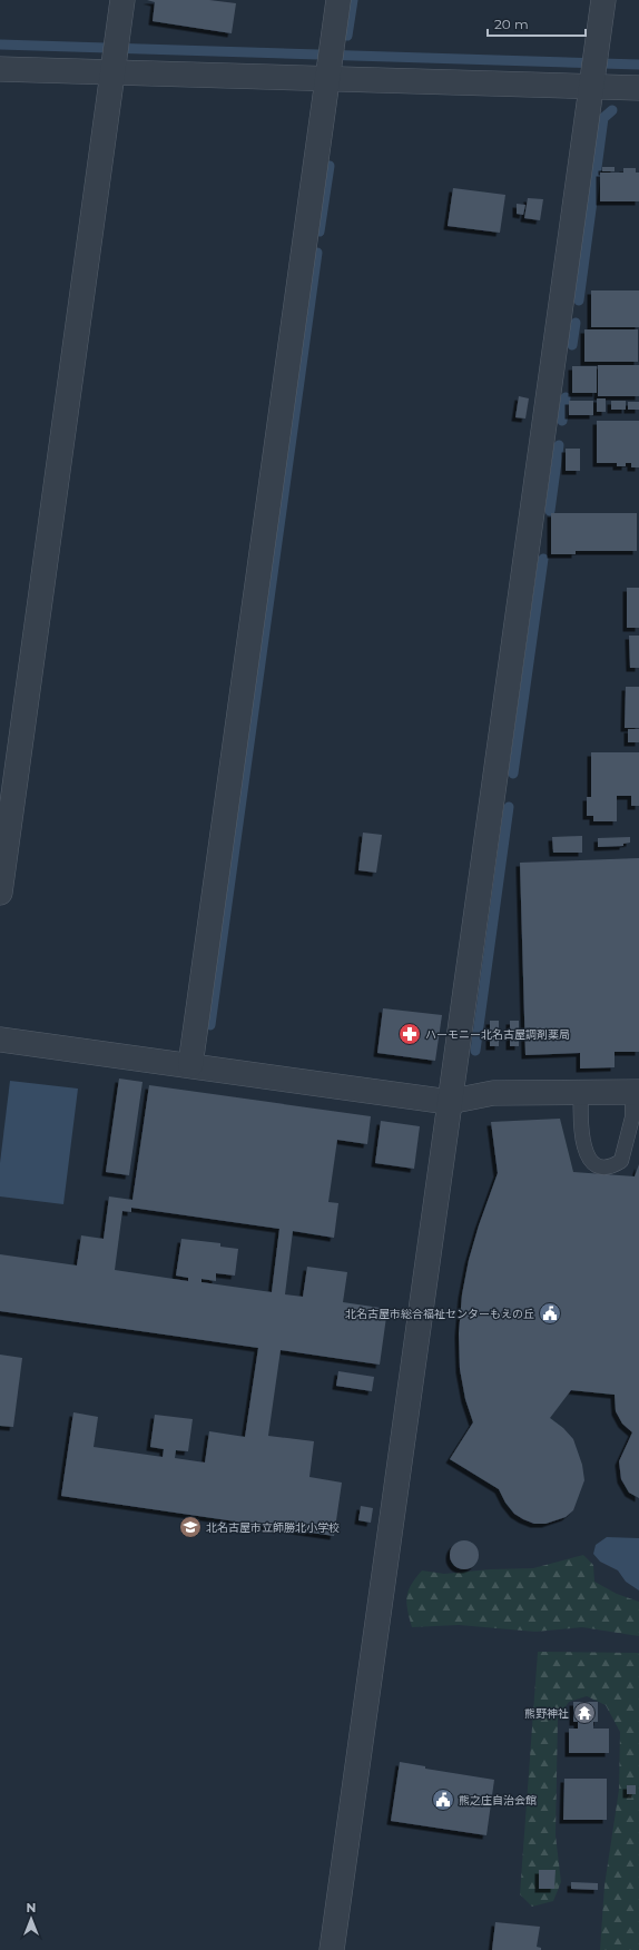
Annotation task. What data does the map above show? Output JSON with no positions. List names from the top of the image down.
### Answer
{
  "places": {
    "pharmacy": ["ハーモニー北名古屋調剤薬局"],
    "public building": ["北名古屋市総合福祉センターもえの丘", "熊之庄自治会館"],
    "school or university": ["北名古屋市立師勝北小学校"],
    "temple": ["熊野神社"]
  },
  "scale_bar": "20 m",
  "north": "top"
}
